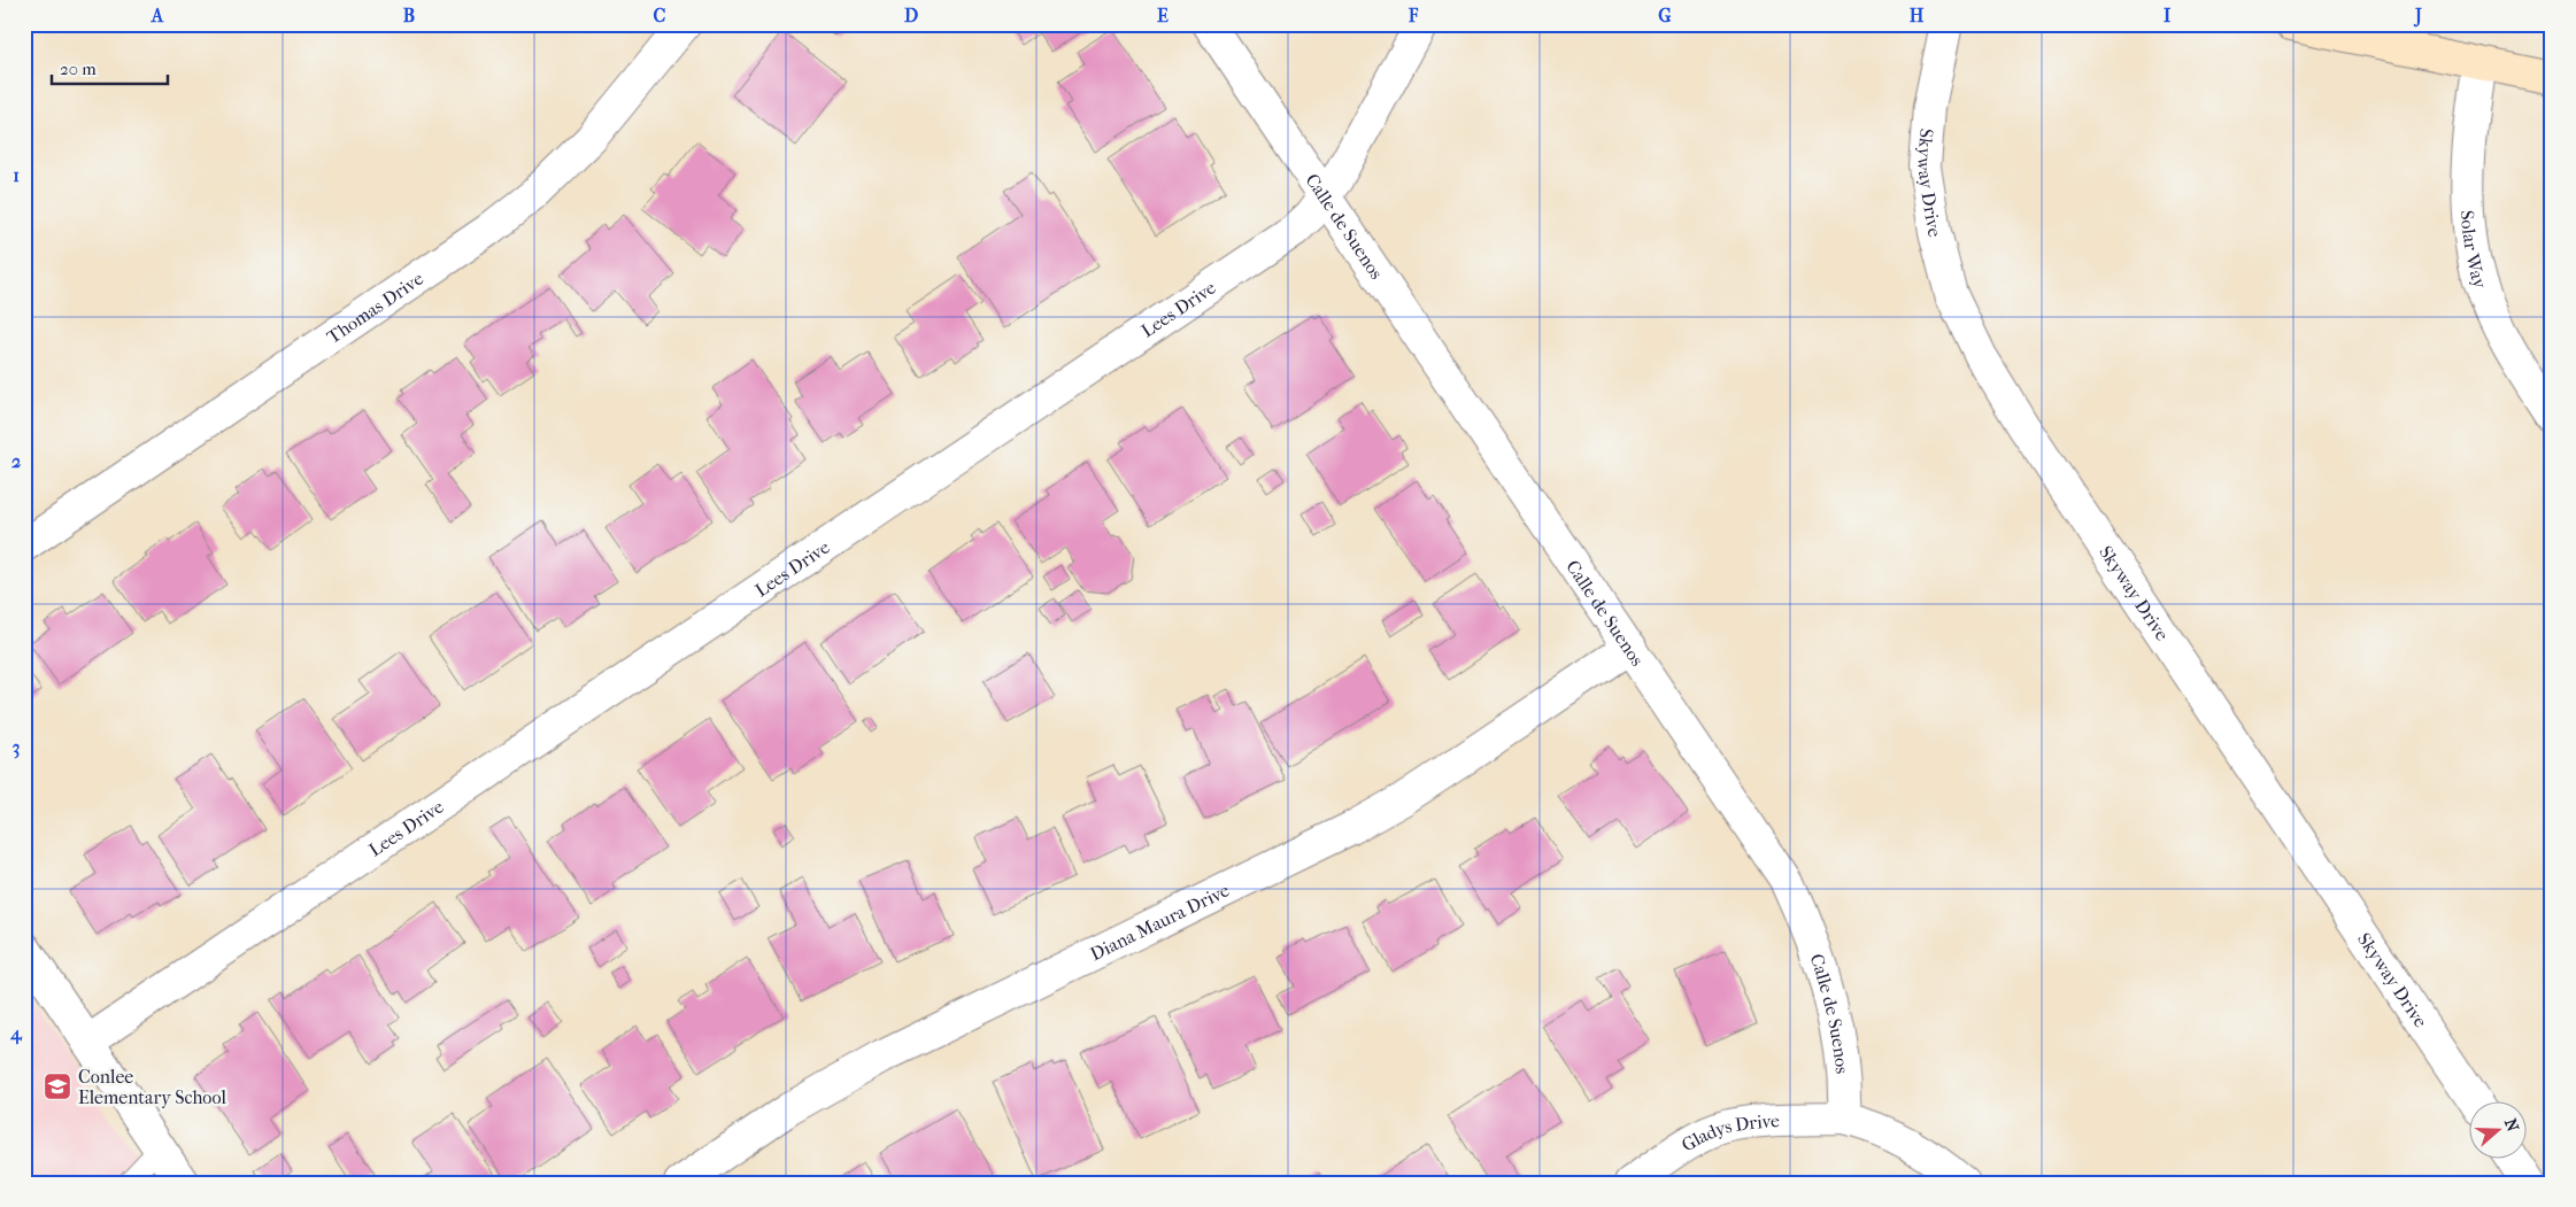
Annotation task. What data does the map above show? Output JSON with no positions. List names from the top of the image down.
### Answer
{
  "streets": {
    "street": [
      "Skyway Drive",
      "Calle de Suenos",
      "Solar Way",
      "Thomas Drive",
      "Lees Drive",
      "Diana Maura Drive",
      "Gladys Drive"
    ]
  },
  "crossings": [
    ["Calle de Suenos", "Lees Drive"],
    ["Calle de Suenos", "Diana Maura Drive"],
    ["Calle de Suenos", "Gladys Drive"]
  ],
  "places": {
    "school or university": ["Conlee Elementary School"]
  },
  "scale_bar": "20 m",
  "north": "right",
  "grid": {
    "columns": [
      "A",
      "B",
      "C",
      "D",
      "E",
      "F",
      "G",
      "H",
      "I",
      "J"
    ],
    "rows": [
      "1",
      "2",
      "3",
      "4"
    ]
  }
}
